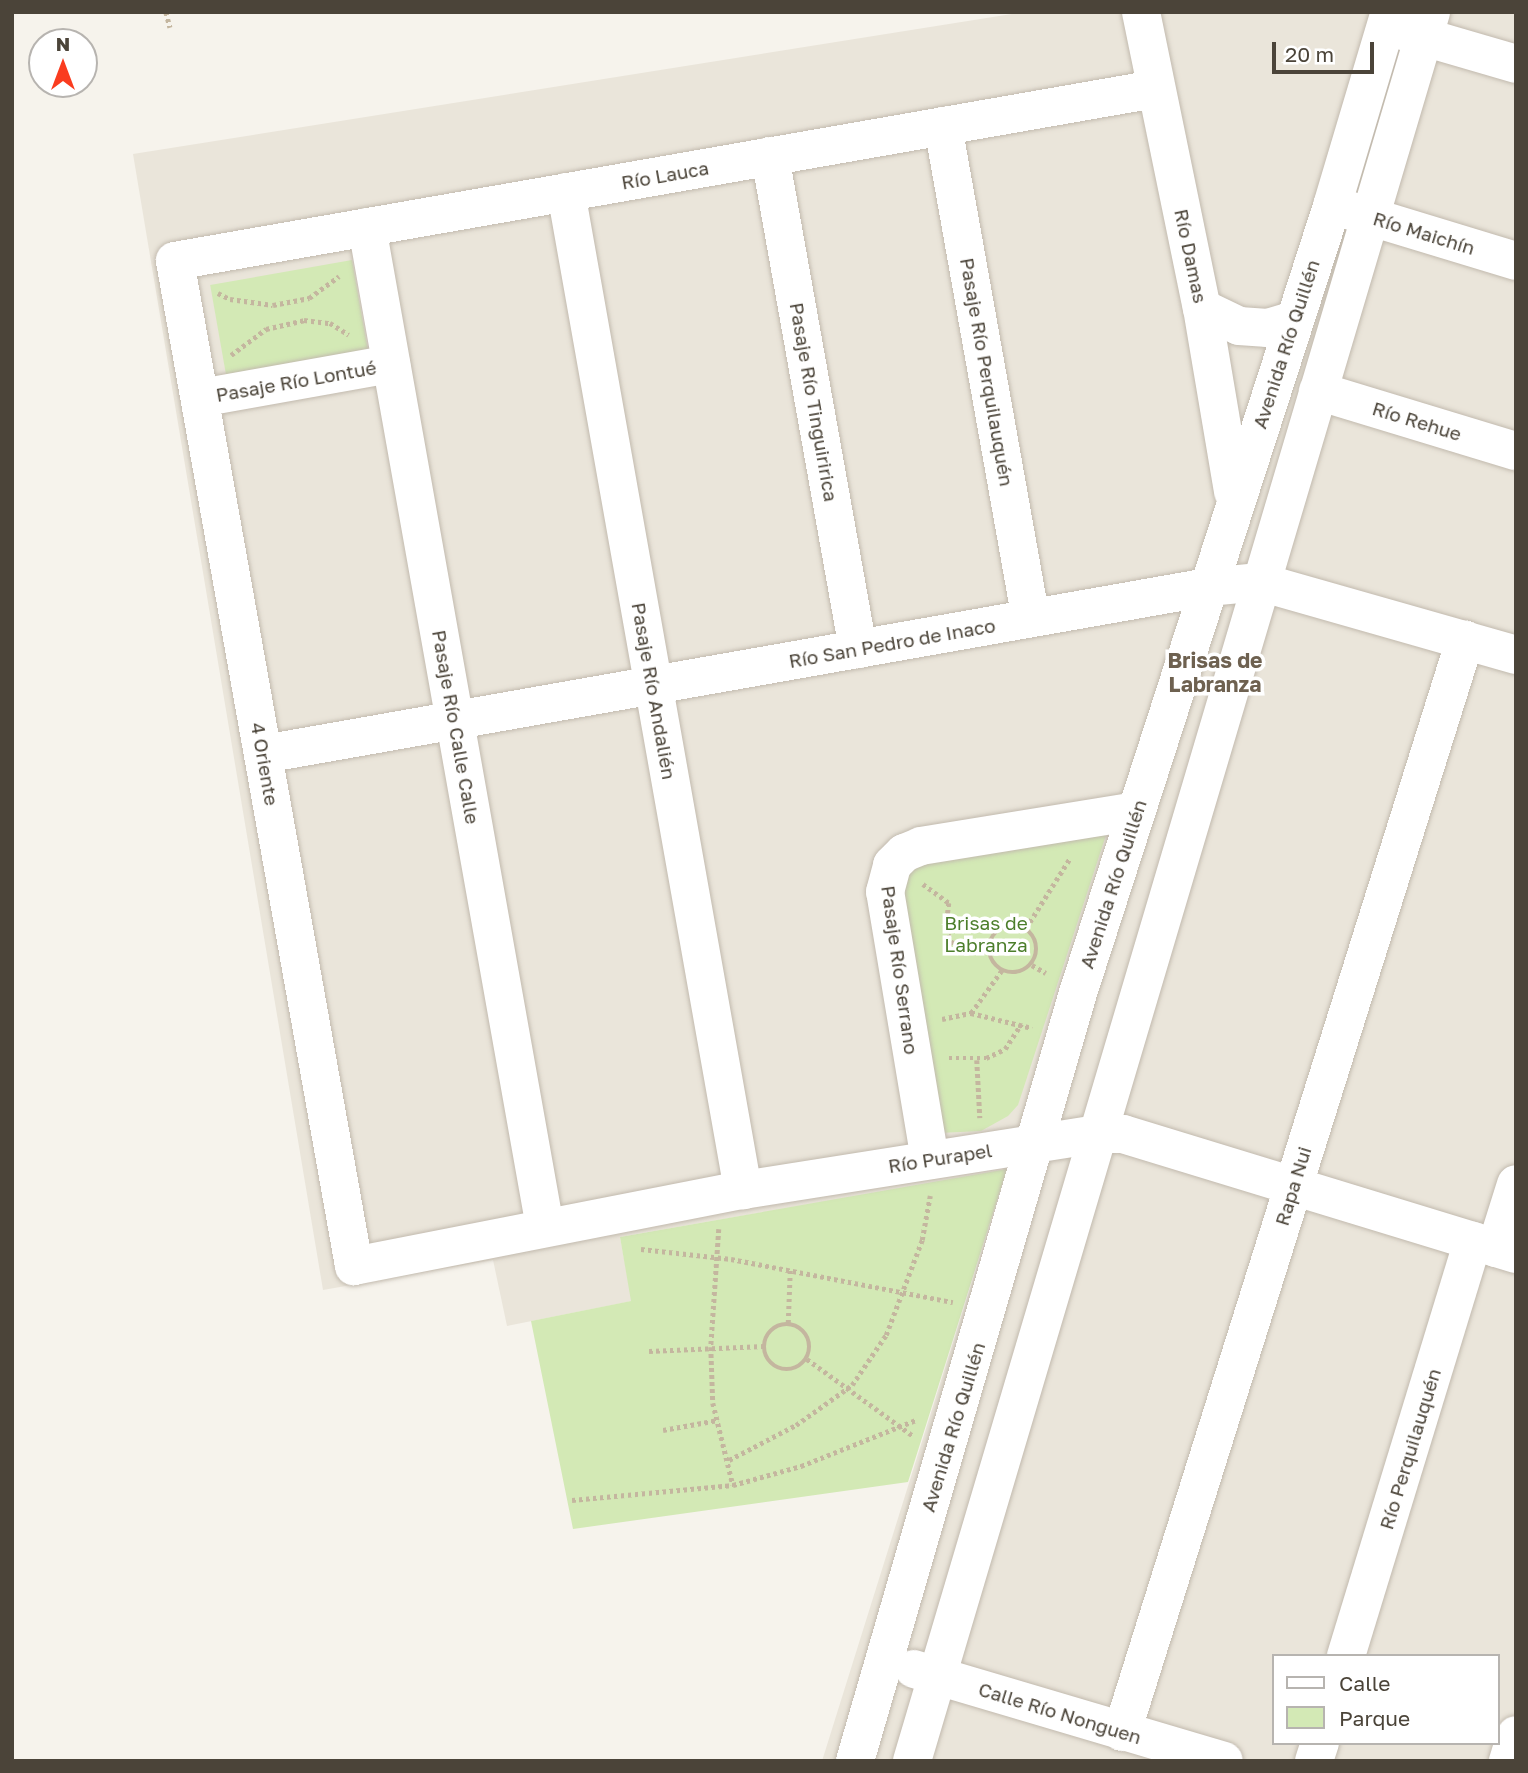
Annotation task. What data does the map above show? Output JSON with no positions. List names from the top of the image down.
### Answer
{
  "streets": {
    "street": [
      "Río Lauca",
      "Río Maichín",
      "Río Damas",
      "Avenida Río Quillén",
      "Pasaje Río Perquilauquén",
      "Pasaje Río Lontué",
      "Pasaje Río Tinguiririca",
      "Río Rehue",
      "Río San Pedro de Inaco",
      "Pasaje Río Andalién",
      "Pasaje Río Calle Calle",
      "4 Oriente",
      "Pasaje Río Serrano",
      "Río Purapel",
      "Rapa Nui",
      "Río Perquilauquén",
      "Calle Río Nonguen"
    ]
  },
  "crossings": [
    ["Río Lauca", "Río Damas"],
    ["Río Lauca", "Pasaje Río Perquilauquén"],
    ["Río Lauca", "Pasaje Río Tinguiririca"],
    ["Río Lauca", "Pasaje Río Andalién"],
    ["Río Lauca", "Pasaje Río Calle Calle"],
    ["Río Lauca", "4 Oriente"],
    ["Río Maichín", "Avenida Río Quillén"],
    ["Río Damas", "Avenida Río Quillén"],
    ["Avenida Río Quillén", "Río San Pedro de Inaco"],
    ["Avenida Río Quillén", "Pasaje Río Serrano"],
    ["Avenida Río Quillén", "Río Purapel"],
    ["Avenida Río Quillén", "Calle Río Nonguen"],
    ["Pasaje Río Perquilauquén", "Río San Pedro de Inaco"],
    ["Pasaje Río Lontué", "Pasaje Río Calle Calle"],
    ["Pasaje Río Lontué", "4 Oriente"],
    ["Pasaje Río Tinguiririca", "Río San Pedro de Inaco"],
    ["Río San Pedro de Inaco", "Pasaje Río Andalién"],
    ["Río San Pedro de Inaco", "Pasaje Río Calle Calle"],
    ["Río San Pedro de Inaco", "4 Oriente"],
    ["Río San Pedro de Inaco", "Rapa Nui"],
    ["Pasaje Río Andalién", "Río Purapel"],
    ["Pasaje Río Calle Calle", "Río Purapel"],
    ["4 Oriente", "Río Purapel"],
    ["Pasaje Río Serrano", "Río Purapel"],
    ["Río Purapel", "Rapa Nui"],
    ["Río Purapel", "Río Perquilauquén"],
    ["Rapa Nui", "Calle Río Nonguen"]
  ],
  "districts": ["Brisas de Labranza"],
  "parks": ["Brisas de Labranza"],
  "legend": ["Calle", "Parque"],
  "scale_bar": "20 m",
  "north": "top"
}
